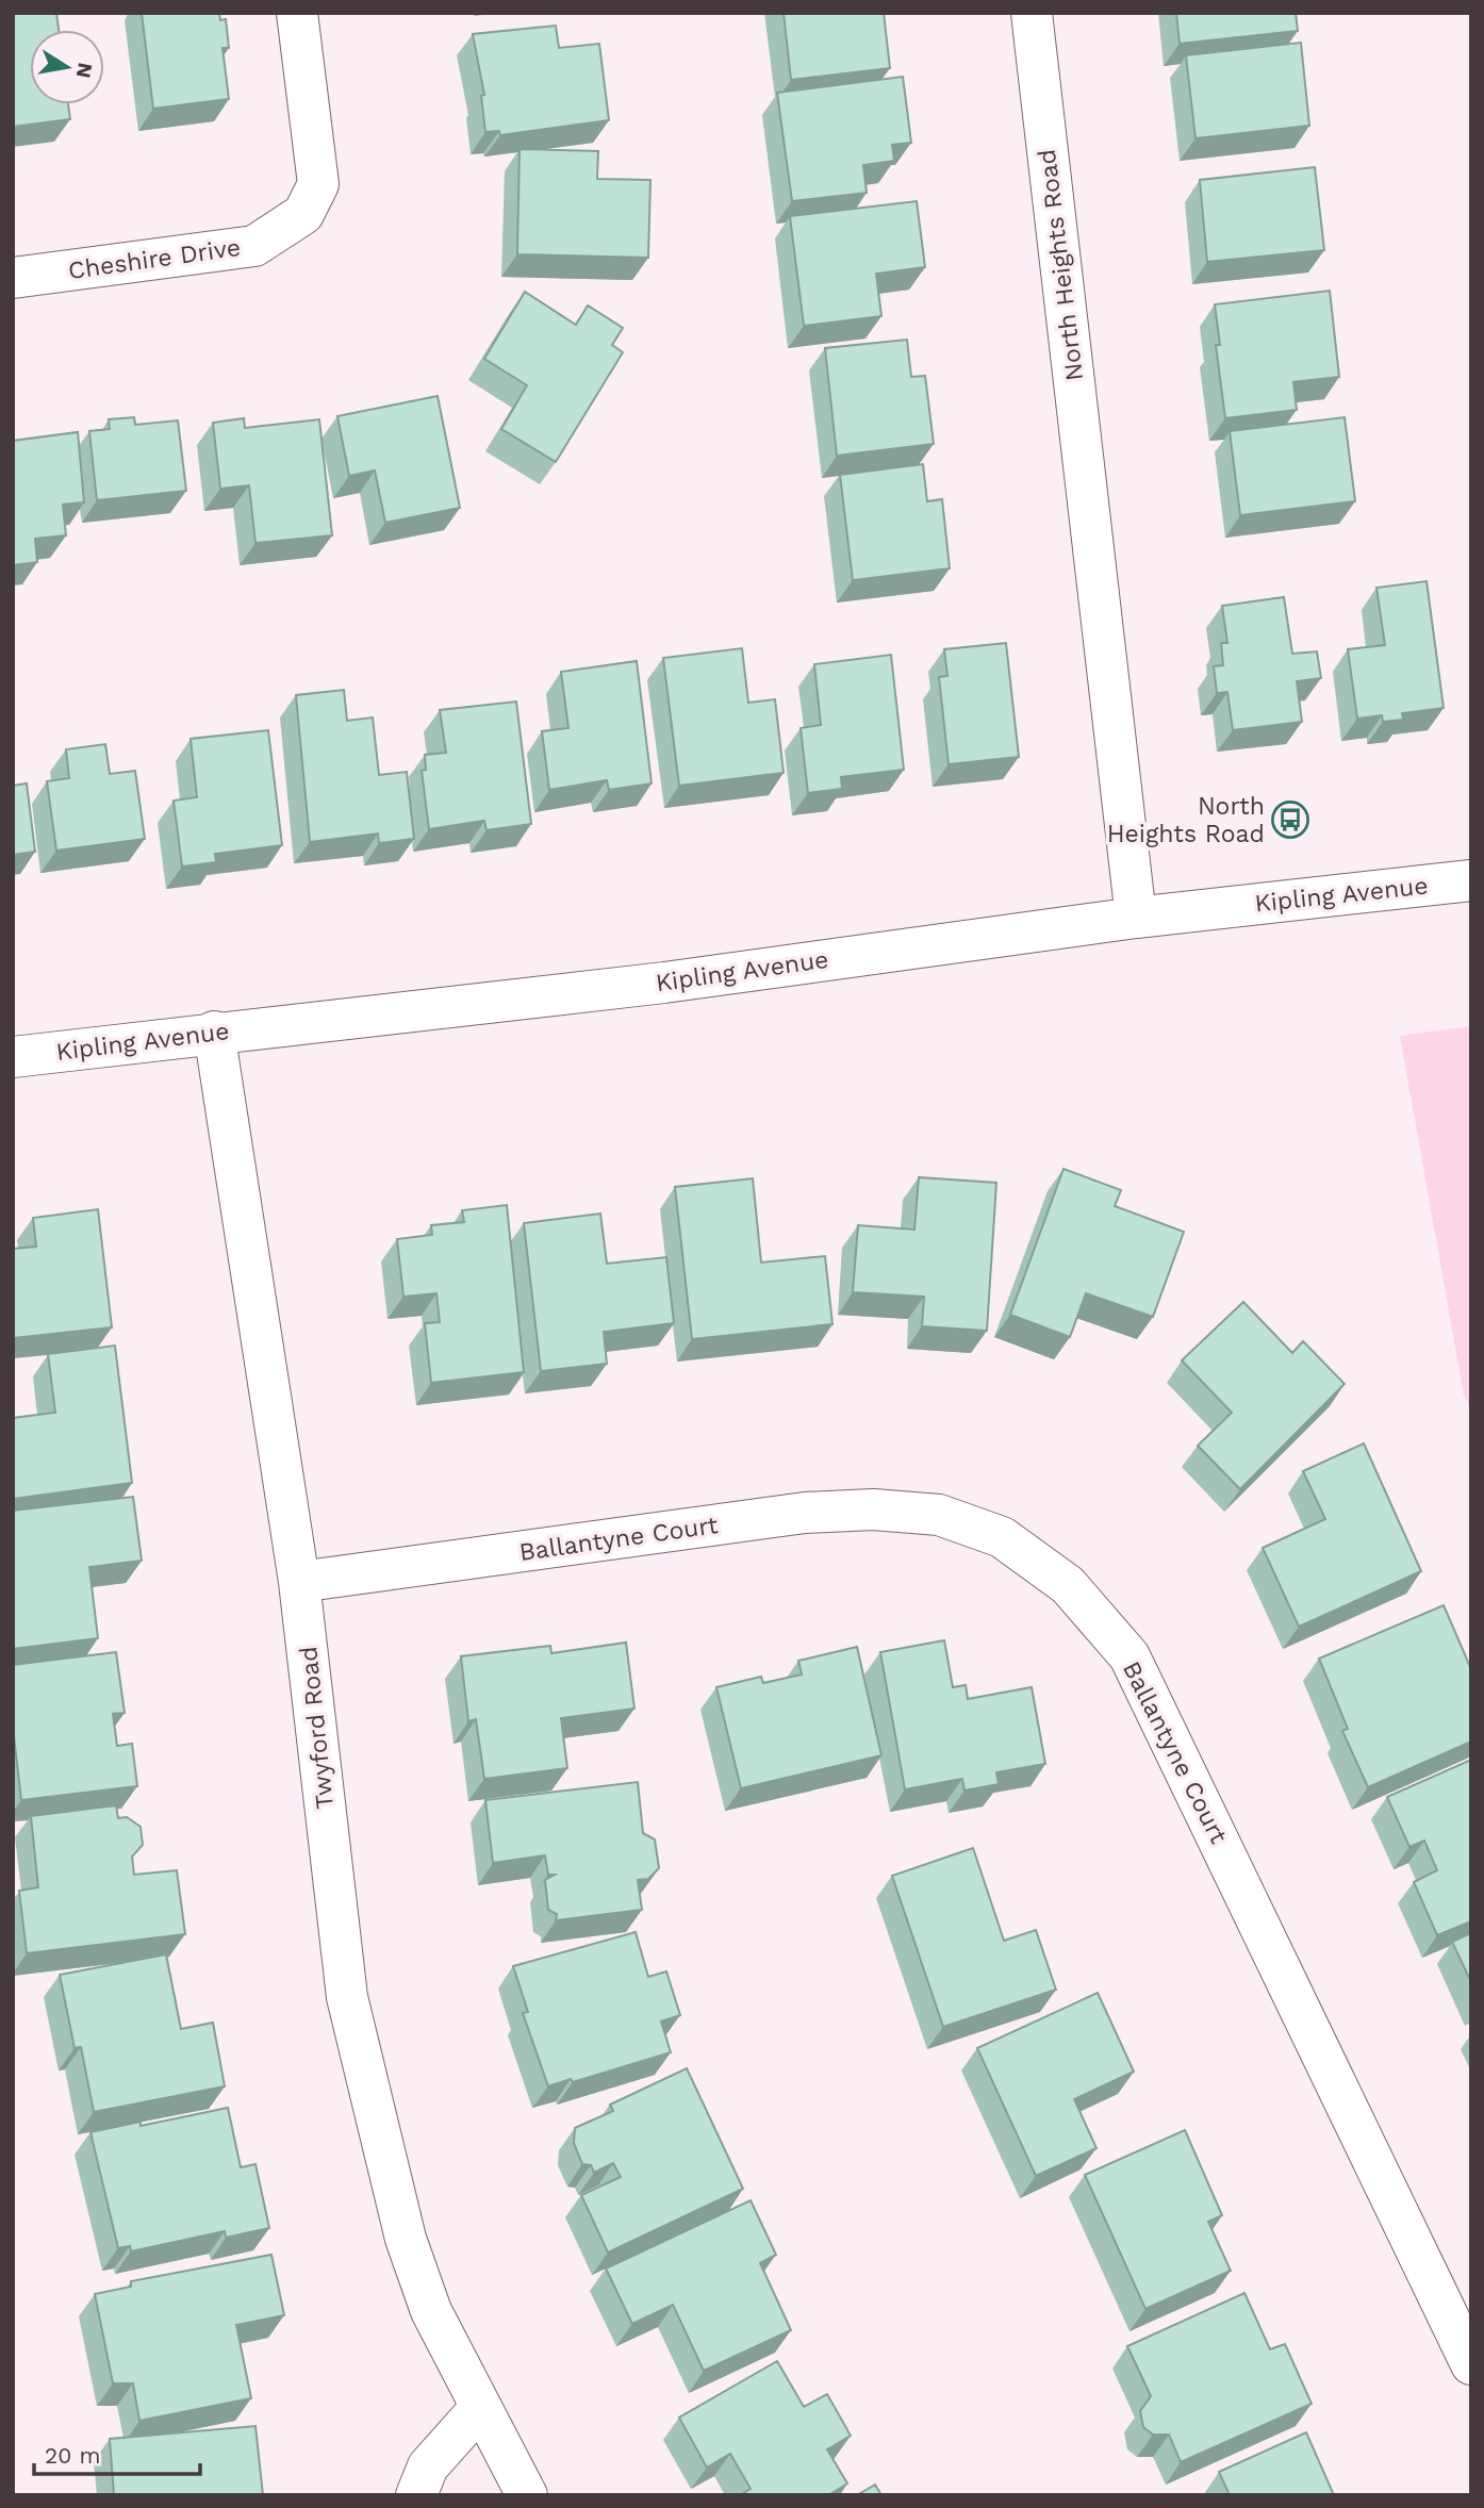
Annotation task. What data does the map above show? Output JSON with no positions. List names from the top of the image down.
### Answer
{
  "streets": {
    "street": [
      "Cheshire Drive",
      "North Heights Road",
      "Kipling Avenue",
      "Ballantyne Court",
      "Twyford Road"
    ]
  },
  "crossings": [
    ["North Heights Road", "Kipling Avenue"],
    ["Kipling Avenue", "Twyford Road"],
    ["Ballantyne Court", "Twyford Road"]
  ],
  "places": {
    "bus stop": ["North Heights Road"]
  },
  "scale_bar": "20 m",
  "north": "right"
}
